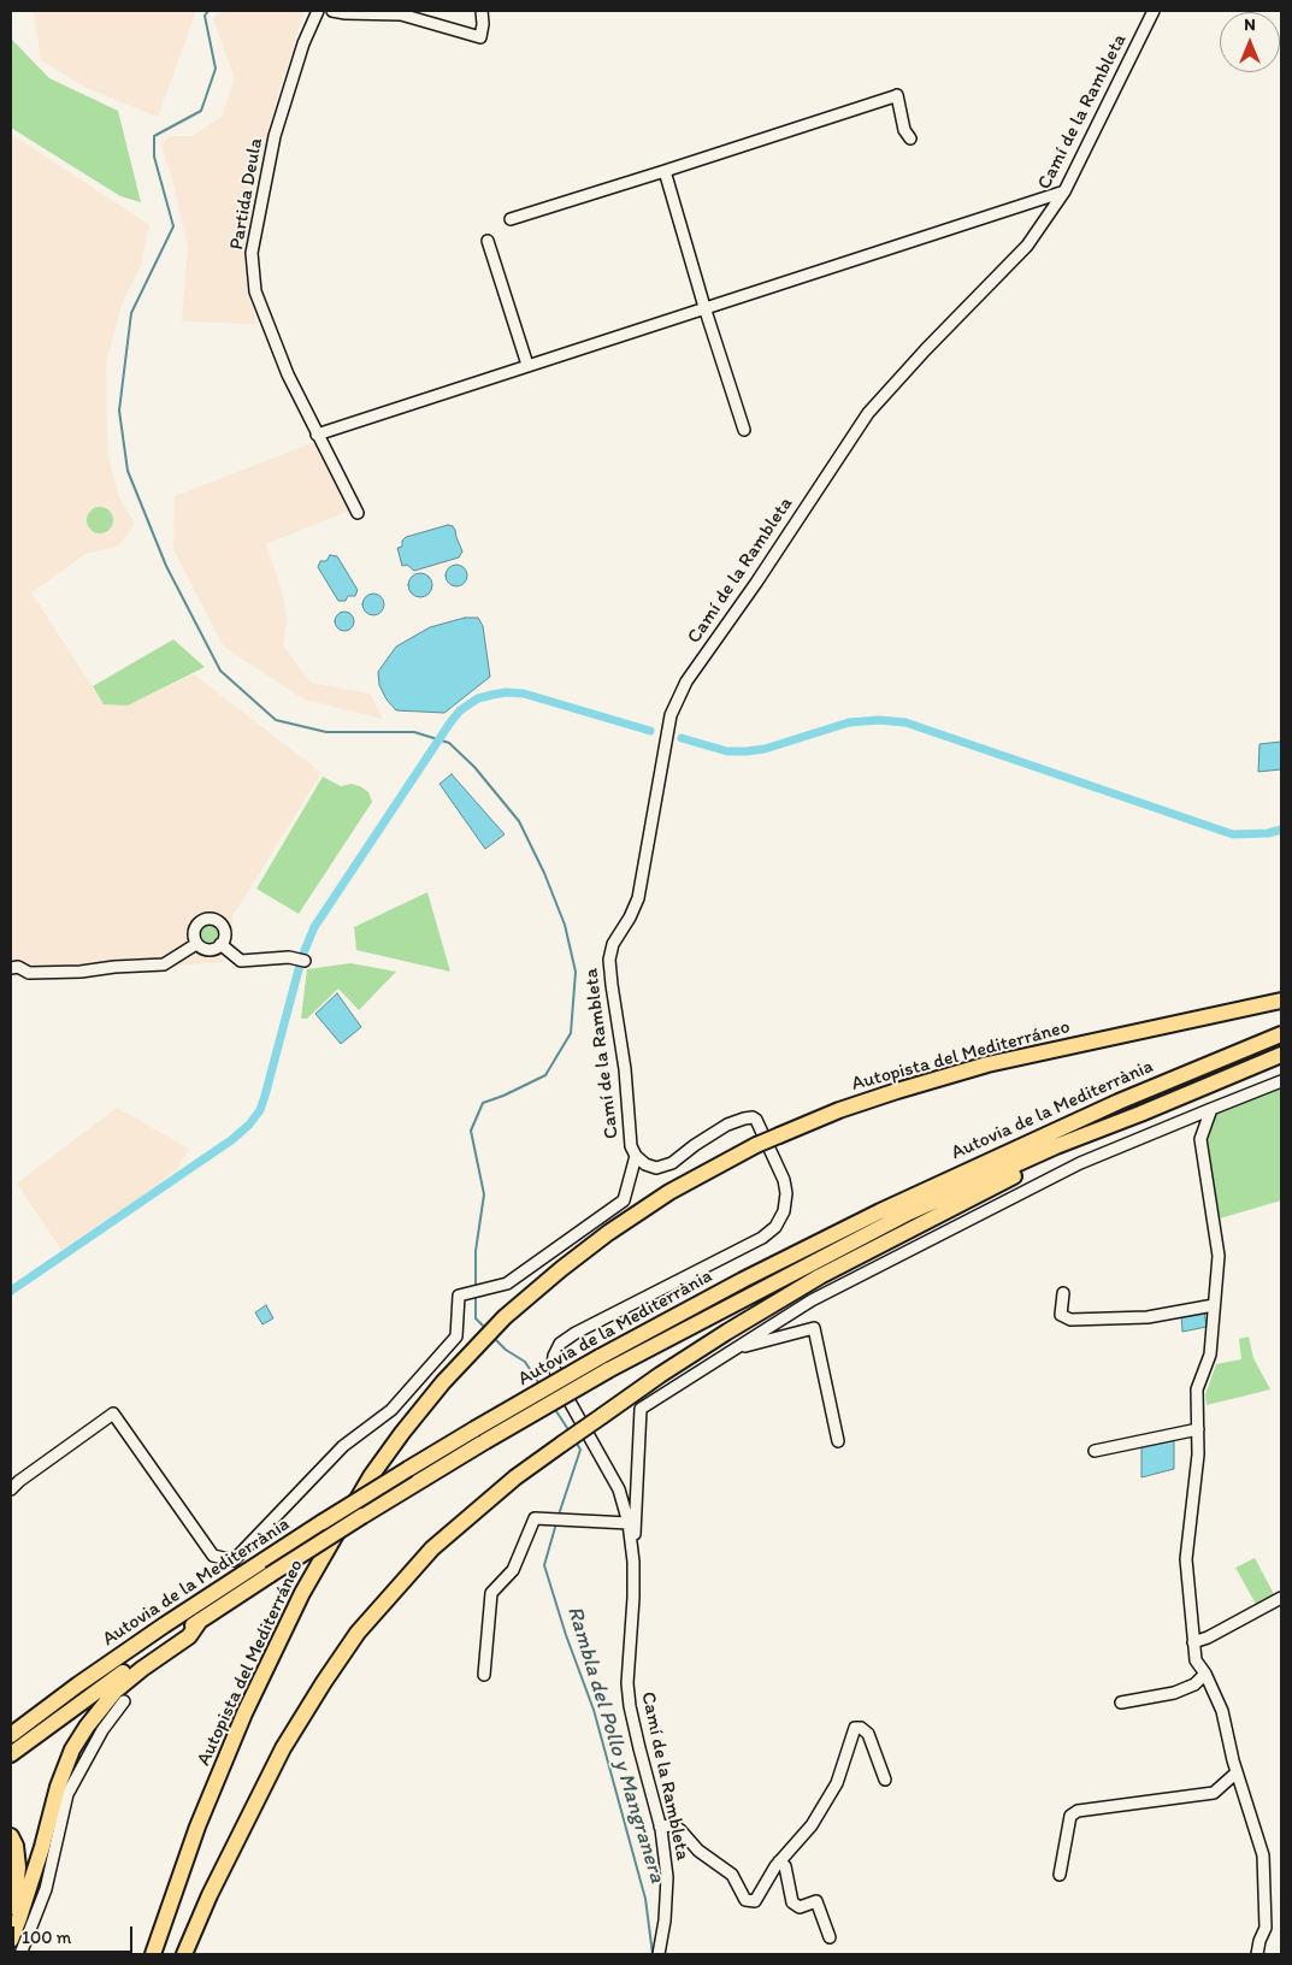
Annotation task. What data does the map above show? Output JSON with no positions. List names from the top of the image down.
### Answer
{
  "streets": {
    "highway": ["Autopista del Mediterráneo", "Autovia de la Mediterrània"],
    "street": ["Camí de la Rambleta", "Partida Deula"]
  },
  "water": ["Rambla del Pollo y Mangranera"],
  "scale_bar": "100 m",
  "north": "top"
}
